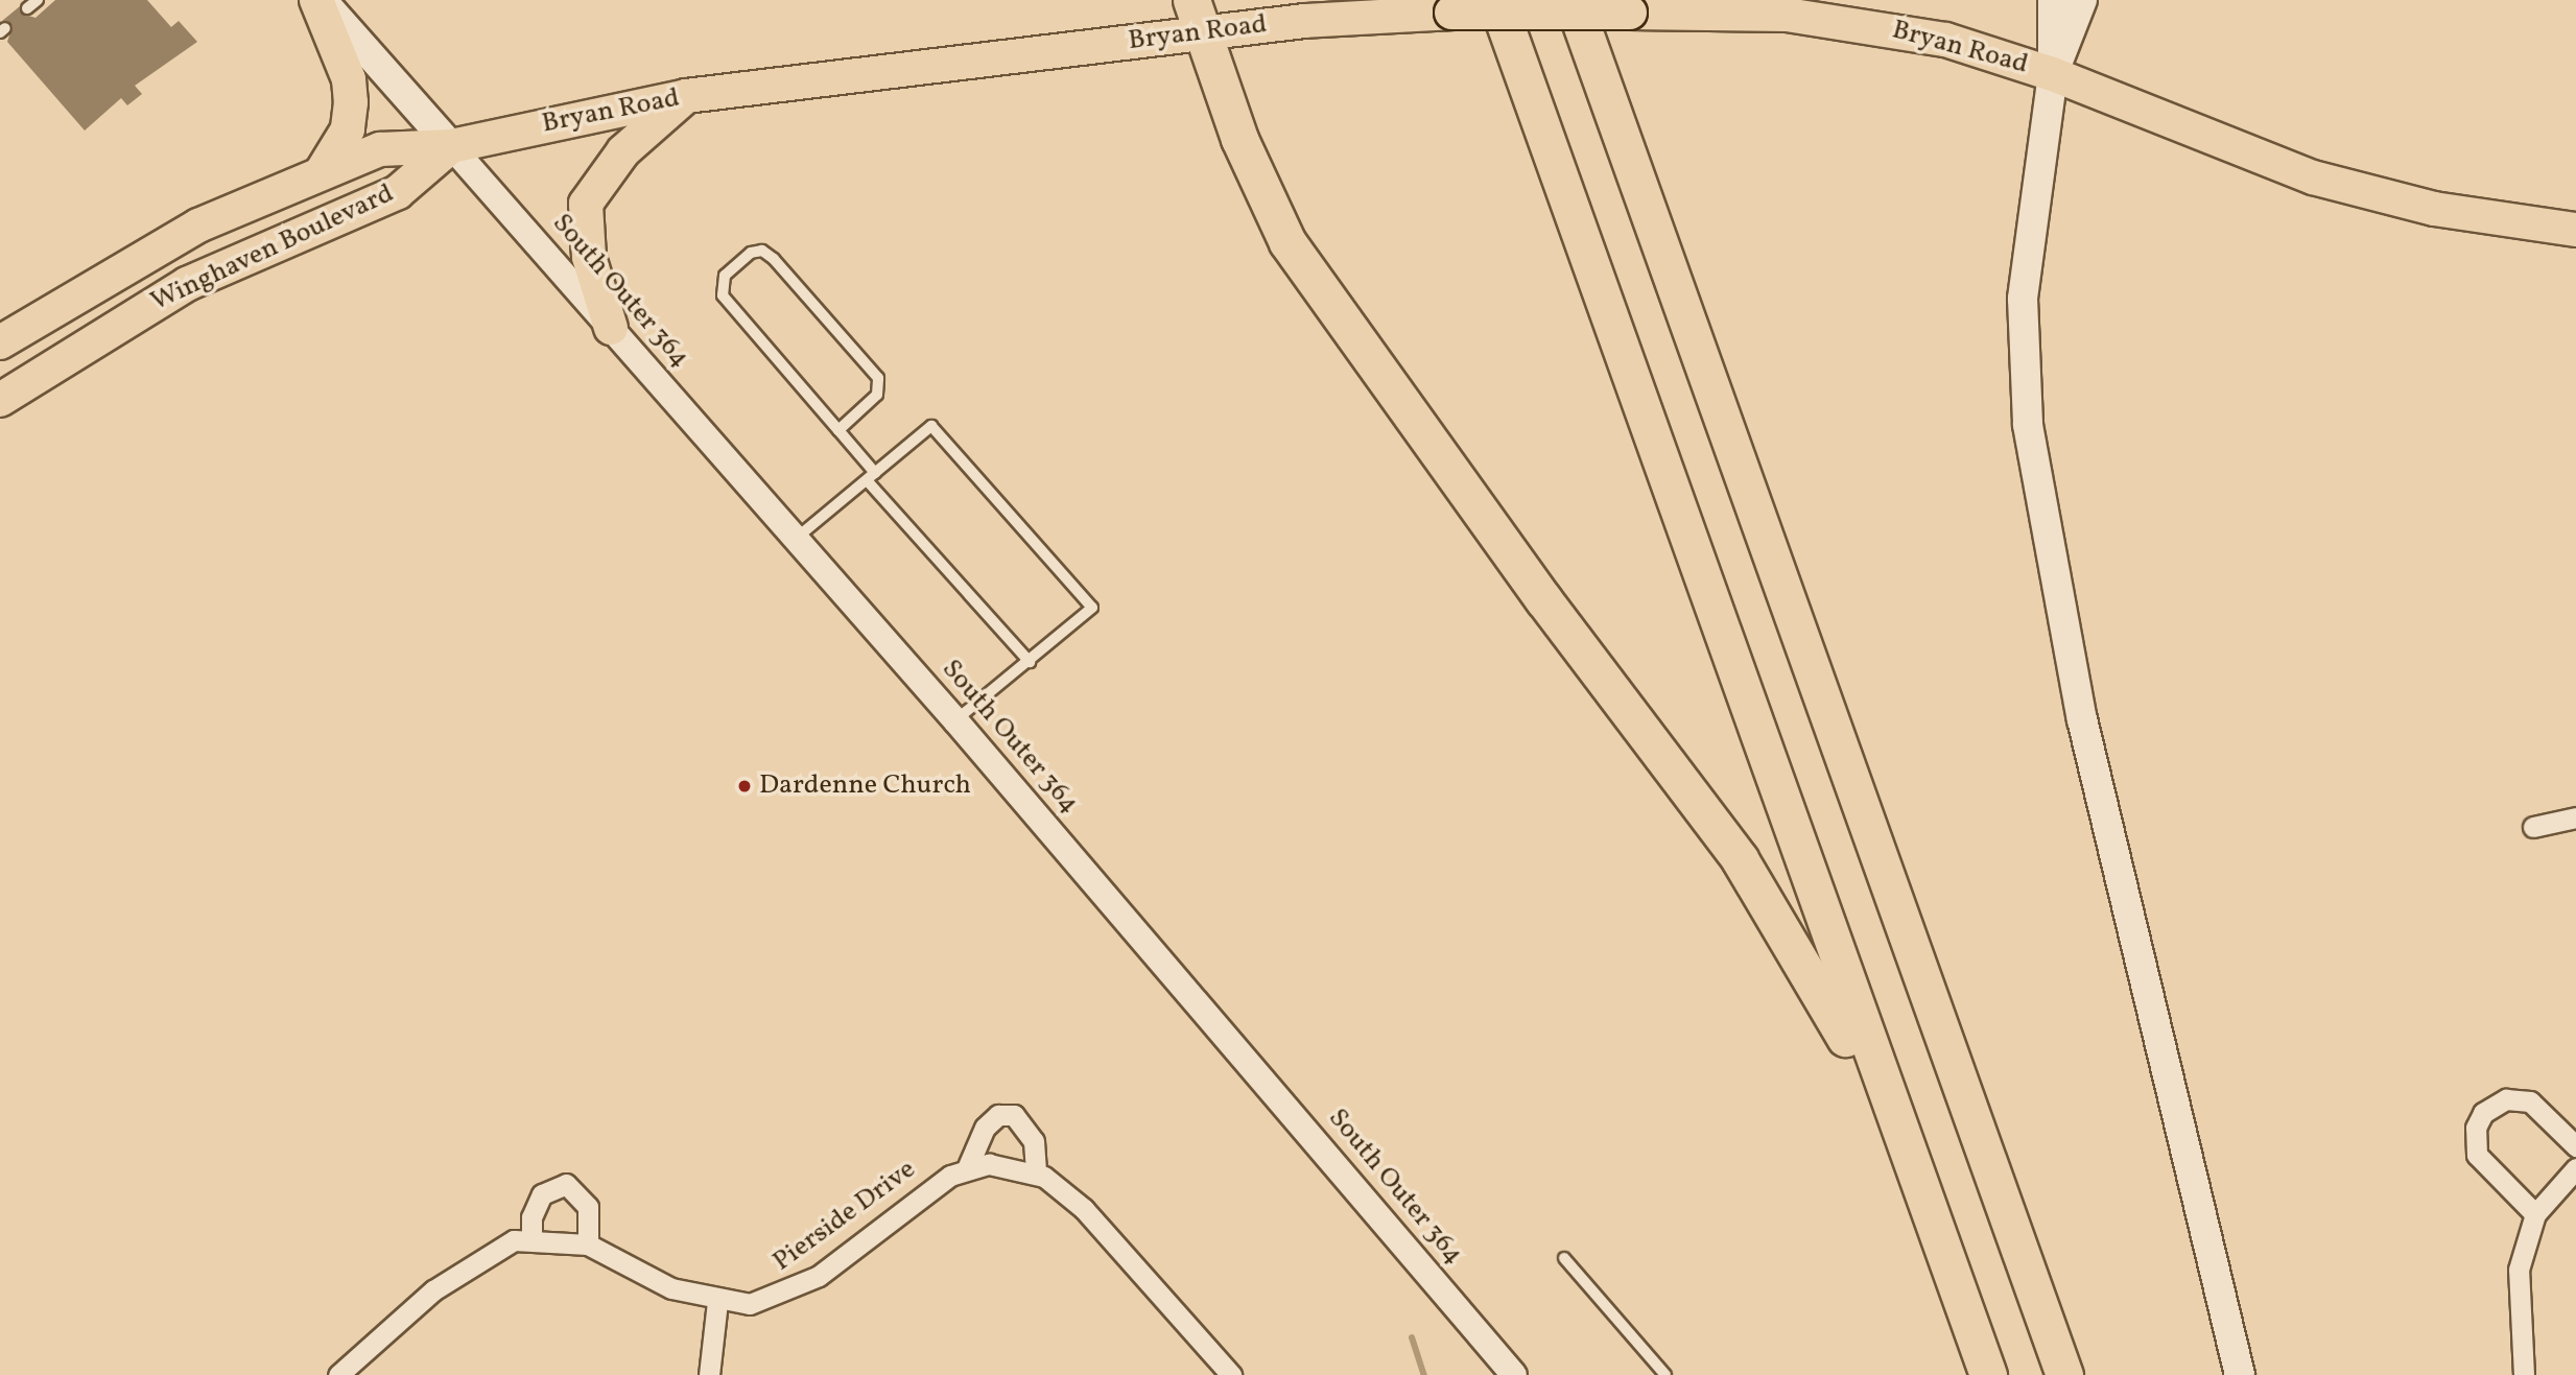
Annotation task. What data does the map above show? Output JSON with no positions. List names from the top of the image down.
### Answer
{
  "streets": {
    "main road": ["Bryan Road", "Winghaven Boulevard"],
    "street": ["South Outer 364", "Pierside Drive"]
  },
  "crossings": [
    ["Bryan Road", "Winghaven Boulevard"],
    ["Bryan Road", "South Outer 364"],
    ["Winghaven Boulevard", "South Outer 364"]
  ],
  "places": ["Dardenne Church"]
}
